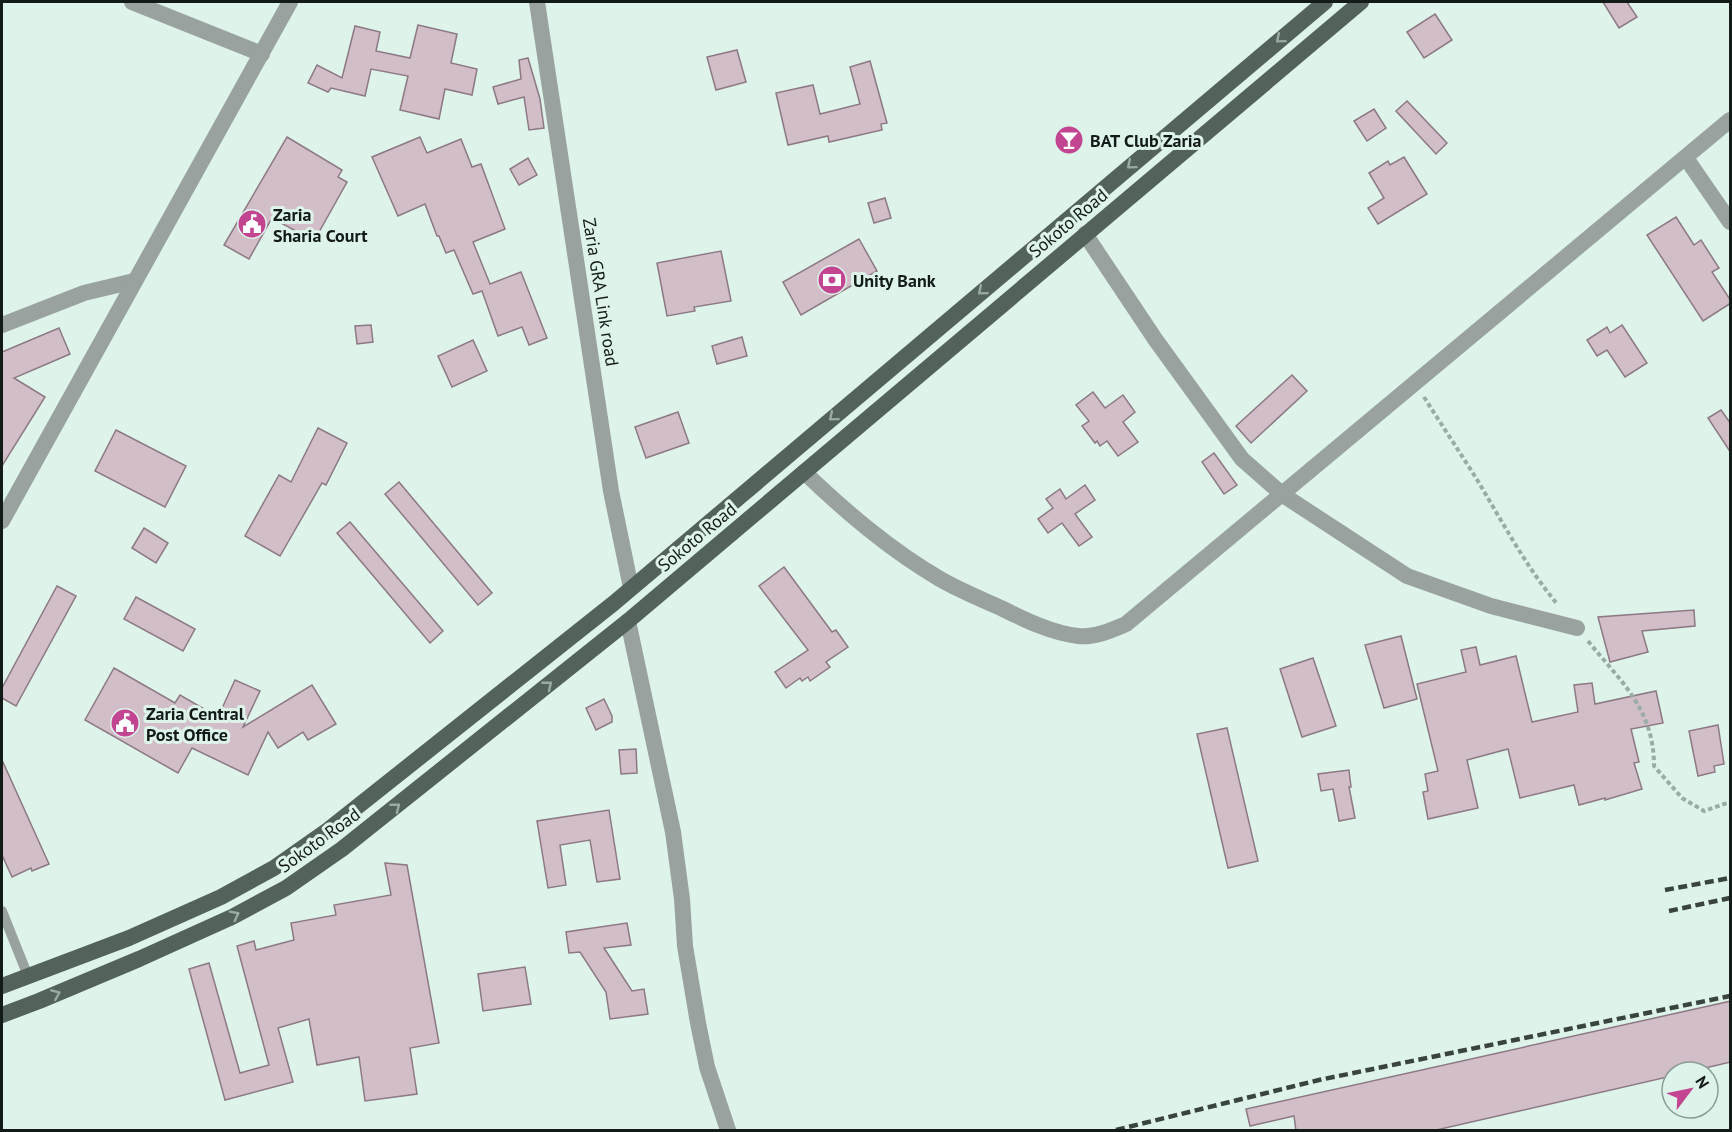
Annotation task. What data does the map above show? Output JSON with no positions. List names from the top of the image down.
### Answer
{
  "streets": {
    "main road": ["Sokoto Road"],
    "street": ["Zaria GRA Link road"]
  },
  "crossings": [
    ["Sokoto Road", "Zaria GRA Link road"]
  ],
  "places": {
    "bar": ["BAT Club Zaria"],
    "public building": ["Zaria Sharia Court", "Zaria Central Post Office"],
    "bank": ["Unity Bank"]
  },
  "north": "top right"
}
